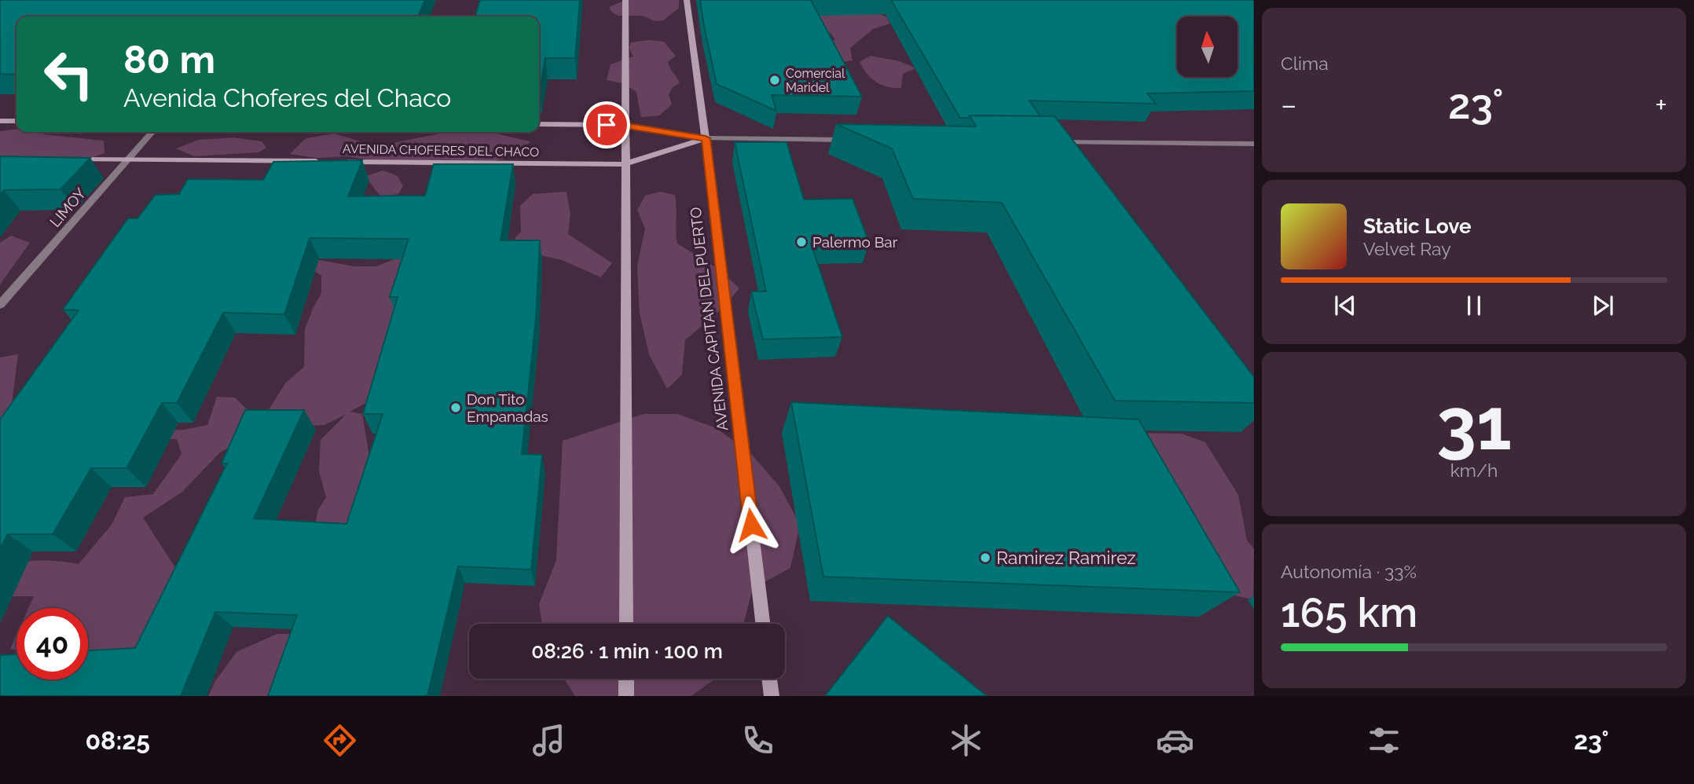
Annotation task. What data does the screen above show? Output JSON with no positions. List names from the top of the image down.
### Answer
{
  "streets": {
    "street": ["AVENIDA CHOFERES DEL CHACO", "LIMOY", "AVENIDA CAPITAN DEL PUERTO"]
  },
  "crossings": [
    ["AVENIDA CHOFERES DEL CHACO", "LIMOY"],
    ["AVENIDA CHOFERES DEL CHACO", "AVENIDA CAPITAN DEL PUERTO"]
  ],
  "places": [
    "Comercial Maridel",
    "Palermo Bar",
    "Don Tito Empanadas",
    "Ramirez Ramirez"
  ],
  "north": "top",
  "page": {
    "tile": [
      "Clima",
      ["31", "km/h"],
      ["Autonomía · 33%", "165 km"]
    ],
    "turn": ["80 m", "Avenida Choferes del Chaco"],
    "heat": ["−", "23°", "+"],
    "song": ["Static Love", "Velvet Ray"],
    "limit": "40",
    "trip": "08:26 · 1 min · 100 m",
    "tabs": ["08:25", "23°"]
  }
}
